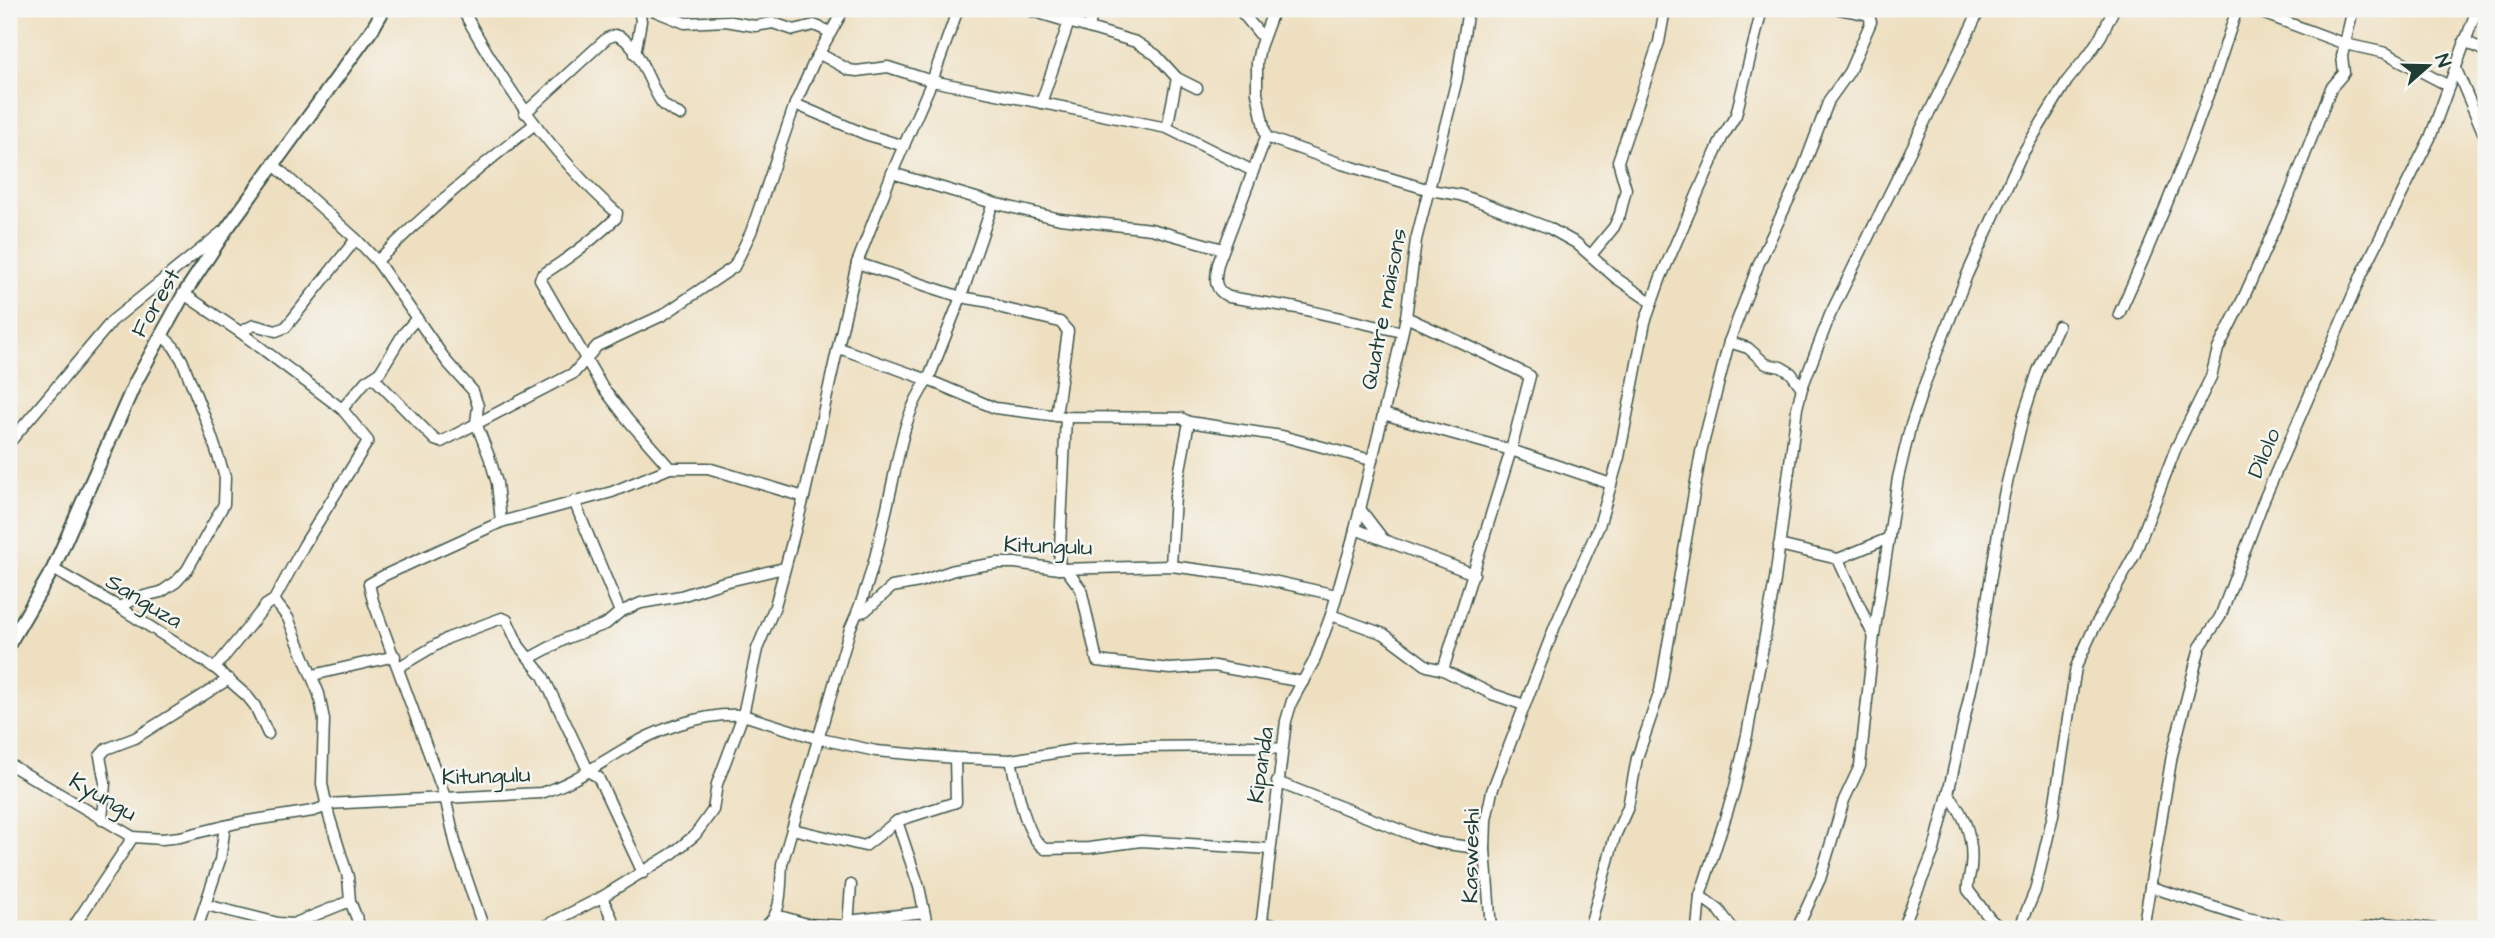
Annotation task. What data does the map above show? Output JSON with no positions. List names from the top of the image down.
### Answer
{
  "streets": {
    "street": [
      "Forest",
      "Quatre maisons",
      "Dilolo",
      "Kitungulu",
      "Sanguza",
      "Kipanda",
      "Kyungu",
      "Kasweshi"
    ]
  },
  "crossings": [
    ["Forest", "Sanguza"],
    ["Quatre maisons", "Kitungulu"],
    ["Quatre maisons", "Kipanda"],
    ["Kitungulu", "Kyungu"]
  ],
  "north": "right"
}
